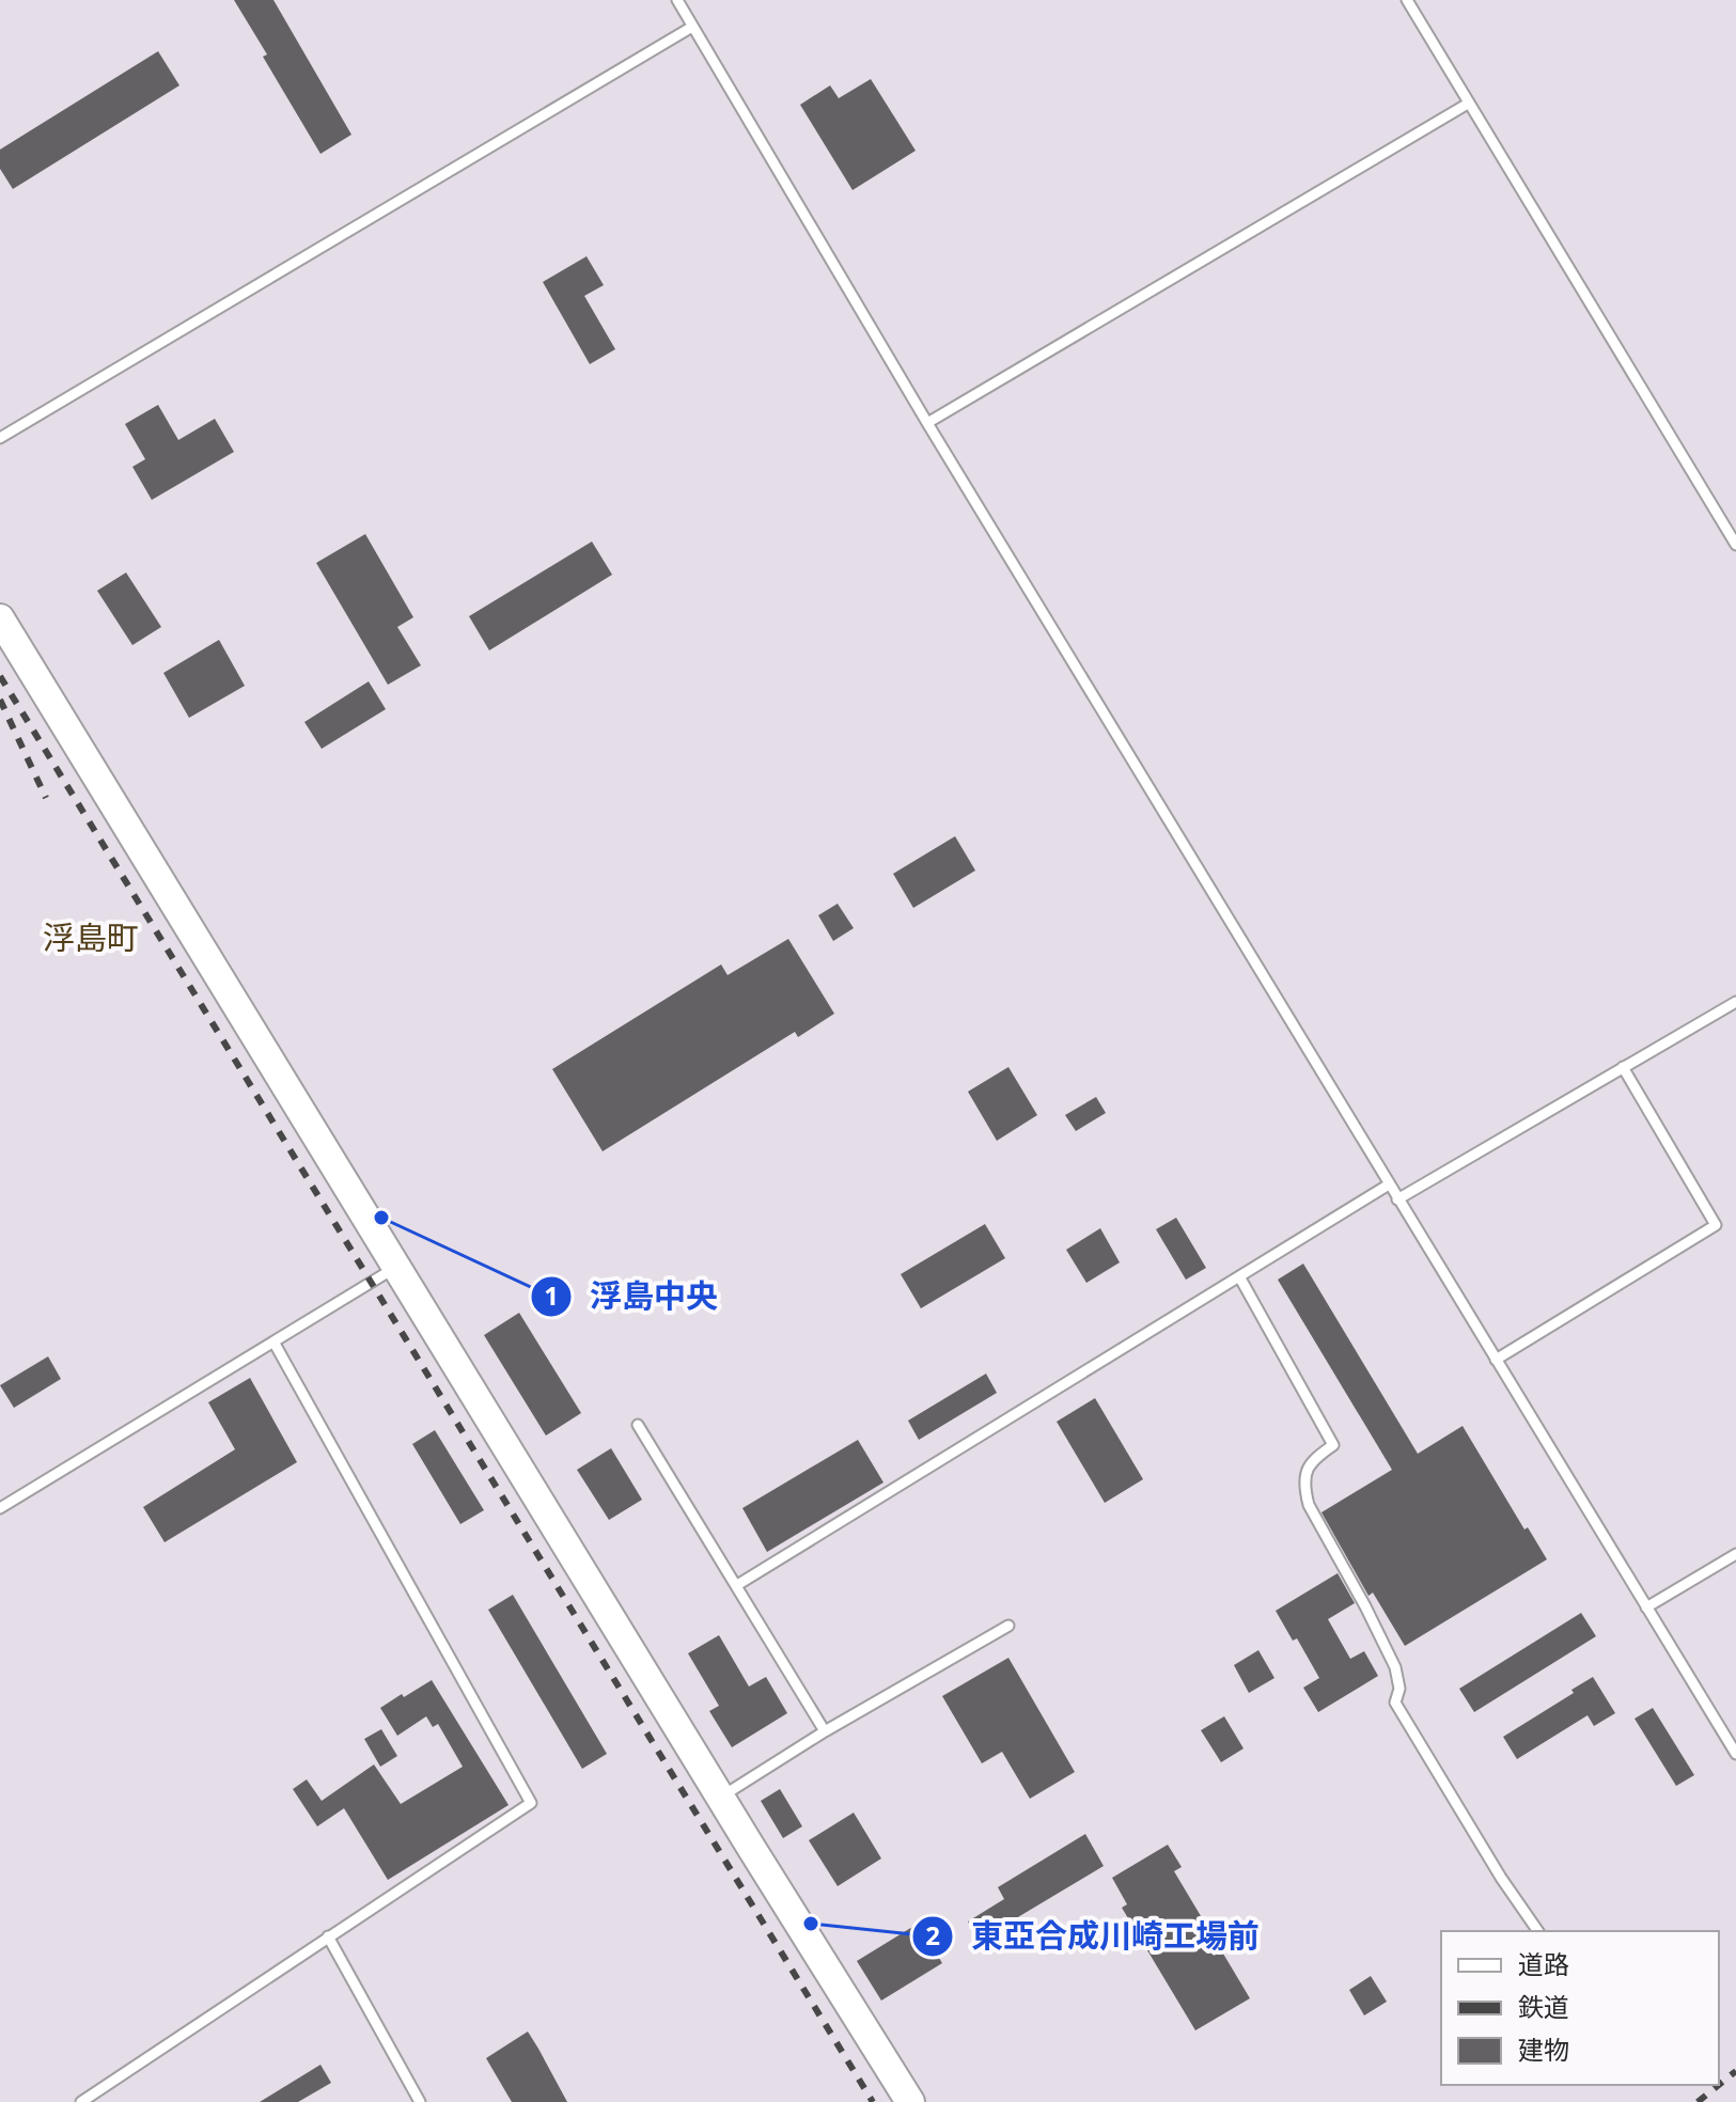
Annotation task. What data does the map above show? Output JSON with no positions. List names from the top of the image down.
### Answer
{
  "districts": ["浮島町"],
  "places": ["浮島中央", "東亞合成川崎工場前"],
  "legend": ["道路", "鉄道", "建物"]
}
